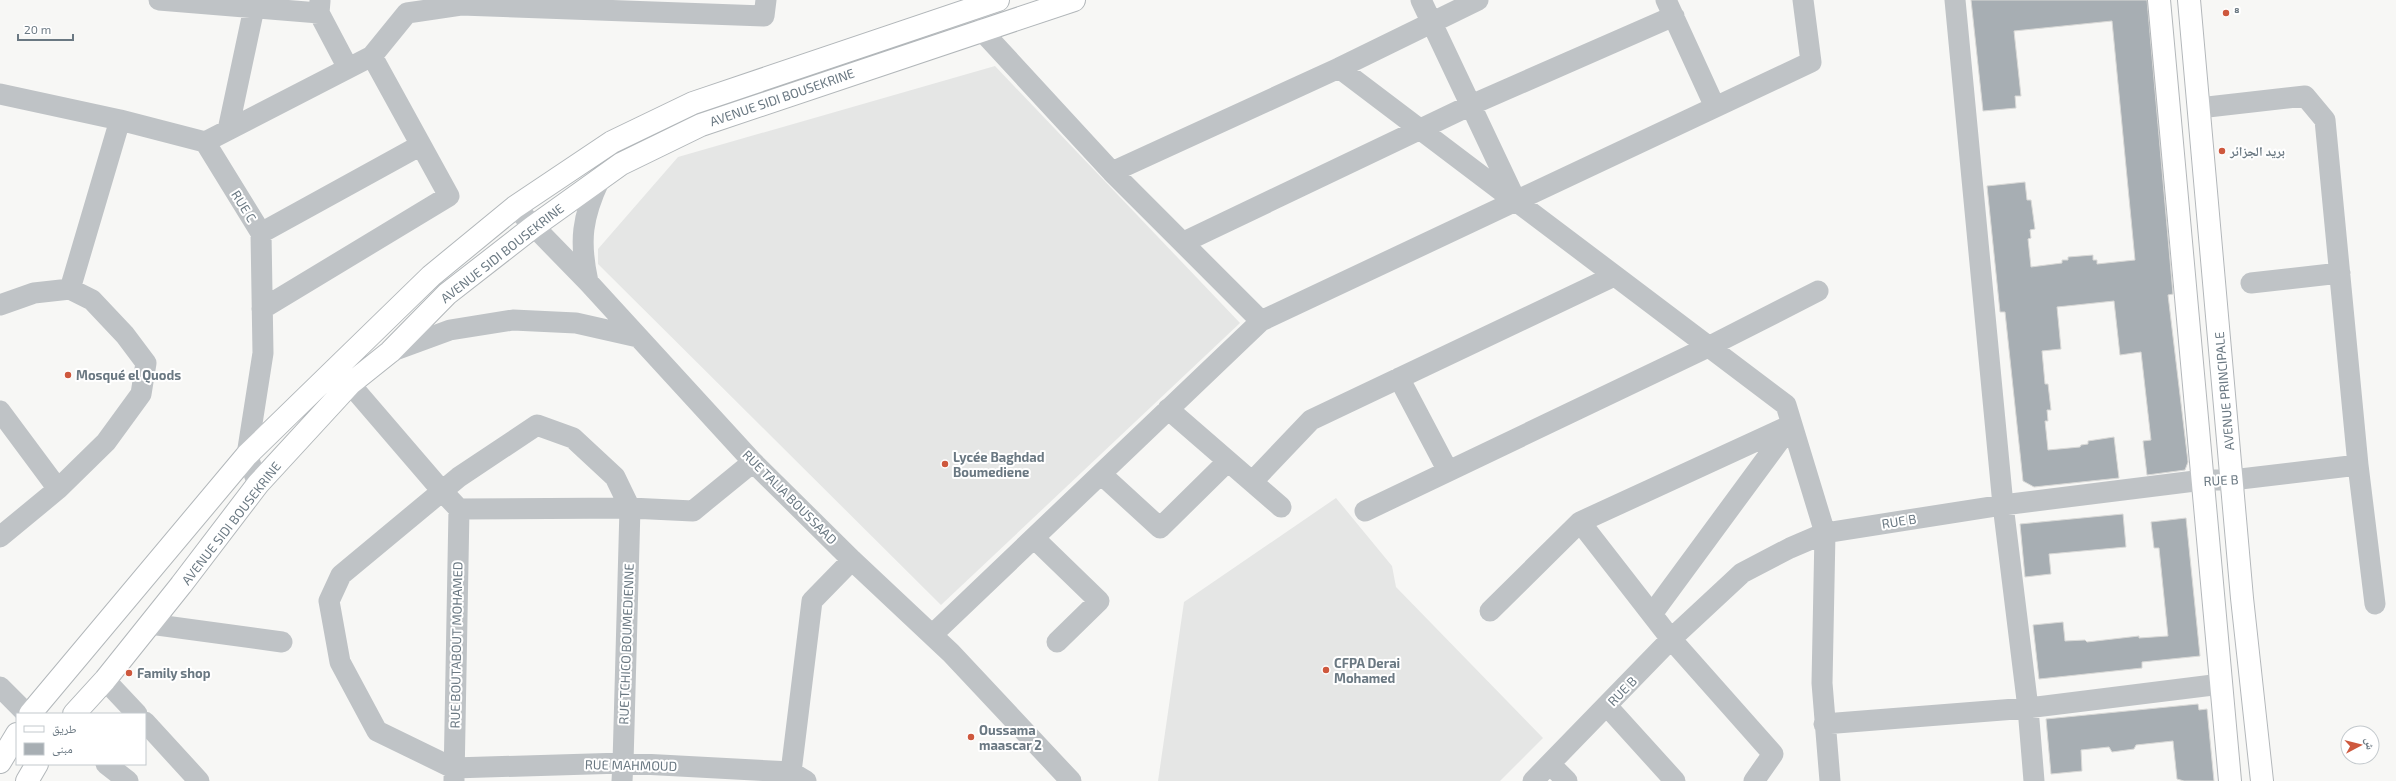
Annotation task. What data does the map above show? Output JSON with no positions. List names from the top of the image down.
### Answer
{
  "streets": {
    "main road": ["AVENUE SIDI BOUSEKRINE", "AVENUE PRINCIPALE"],
    "street": [
      "RUE C",
      "RUE B",
      "RUE TALIA BOUSSAAD",
      "RUE TCHICO BOUMEDIENNE",
      "RUE BOUTABOUT MOHAMED",
      "RUE MAHMOUD"
    ]
  },
  "crossings": [
    ["AVENUE SIDI BOUSEKRINE", "RUE C"],
    ["AVENUE SIDI BOUSEKRINE", "RUE TALIA BOUSSAAD"],
    ["AVENUE PRINCIPALE", "RUE B"],
    ["RUE TCHICO BOUMEDIENNE", "RUE MAHMOUD"],
    ["RUE BOUTABOUT MOHAMED", "RUE MAHMOUD"]
  ],
  "places": [
    "⁸",
    "بريد الجزائر",
    "Mosqué el Quods",
    "Lycée Baghdad Boumediene",
    "CFPA Derai Mohamed",
    "Family shop",
    "Oussama maascar 2"
  ],
  "legend": ["طريق", "مبنى"],
  "scale_bar": "20 m",
  "north": "right"
}
